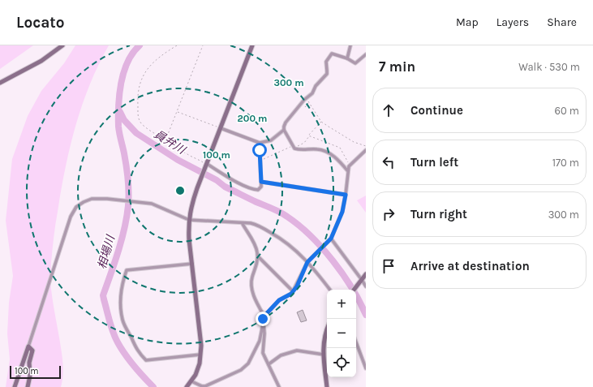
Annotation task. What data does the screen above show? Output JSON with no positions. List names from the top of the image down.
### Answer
{
  "water": ["員弁川", "相場川"],
  "scale_bar": "100 m",
  "page": {
    "header": "Locato",
    "nav": ["Map", "Layers", "Share"],
    "heading": ["7 min", "Walk · 530 m"],
    "list": [
      ["Continue", "60 m"],
      ["Turn left", "170 m"],
      ["Turn right", "300 m"],
      "Arrive at destination"
    ],
    "map_buttons": ["+", "−"],
    "scale": "100 m"
  },
  "rings": ["300 m", "200 m", "100 m"]
}
